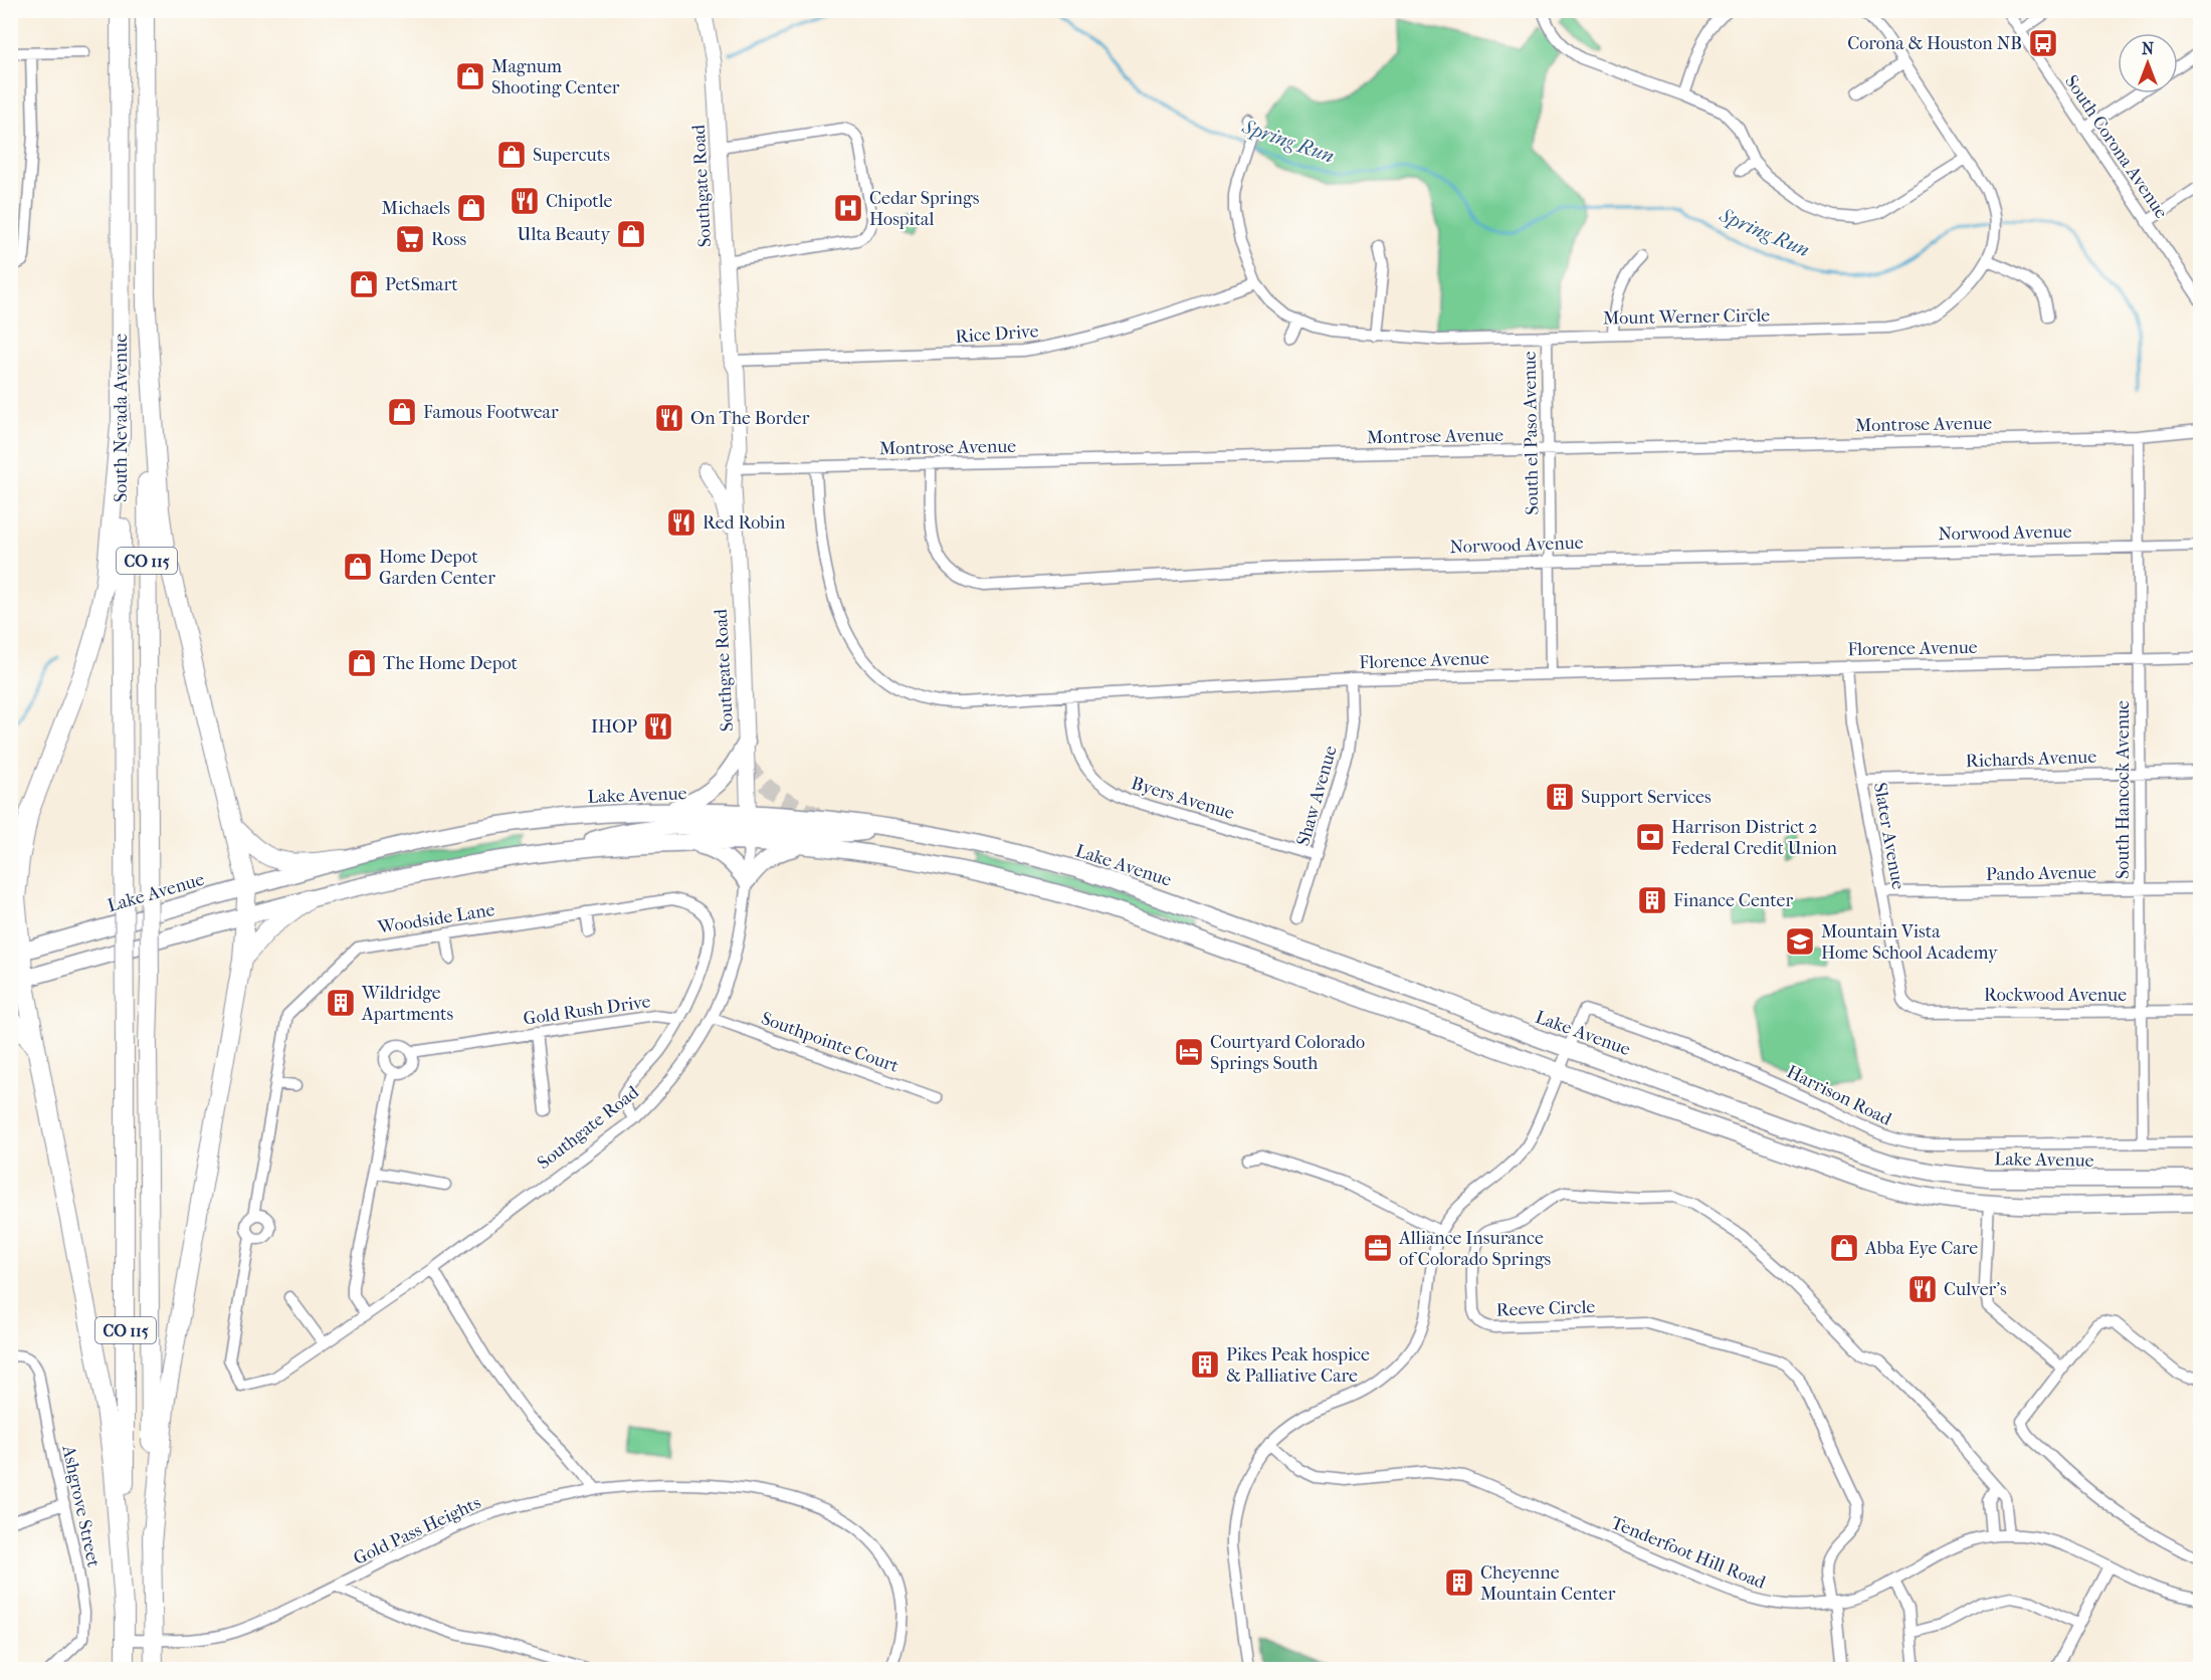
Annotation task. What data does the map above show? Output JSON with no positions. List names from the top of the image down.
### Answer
{
  "streets": {
    "highway": ["South Nevada Avenue", "CO 115"],
    "main road": ["Lake Avenue"],
    "street": [
      "South Corona Avenue",
      "Southgate Road",
      "Mount Werner Circle",
      "Rice Drive",
      "Montrose Avenue",
      "South el Paso Avenue",
      "Norwood Avenue",
      "Florence Avenue",
      "Richards Avenue",
      "South Hancock Avenue",
      "Shaw Avenue",
      "Byers Avenue",
      "Slater Avenue",
      "Pando Avenue",
      "Woodside Lane",
      "Rockwood Avenue",
      "Gold Rush Drive",
      "Southpointe Court",
      "Harrison Road",
      "Reeve Circle",
      "Ashgrove Street",
      "Gold Pass Heights",
      "Tenderfoot Hill Road"
    ]
  },
  "crossings": [
    ["Southgate Road", "Rice Drive"],
    ["Southgate Road", "Montrose Avenue"],
    ["Southgate Road", "Lake Avenue"],
    ["Southgate Road", "Woodside Lane"],
    ["Southgate Road", "Southpointe Court"],
    ["Mount Werner Circle", "Rice Drive"],
    ["Mount Werner Circle", "South el Paso Avenue"],
    ["South Nevada Avenue", "CO 115"],
    ["Montrose Avenue", "South el Paso Avenue"],
    ["Montrose Avenue", "Norwood Avenue"],
    ["Montrose Avenue", "Florence Avenue"],
    ["Montrose Avenue", "South Hancock Avenue"],
    ["South el Paso Avenue", "Norwood Avenue"],
    ["South el Paso Avenue", "Florence Avenue"],
    ["Norwood Avenue", "South Hancock Avenue"],
    ["CO 115", "Gold Pass Heights"],
    ["Florence Avenue", "South Hancock Avenue"],
    ["Florence Avenue", "Shaw Avenue"],
    ["Florence Avenue", "Byers Avenue"],
    ["Florence Avenue", "Slater Avenue"],
    ["Richards Avenue", "South Hancock Avenue"],
    ["Richards Avenue", "Slater Avenue"],
    ["South Hancock Avenue", "Pando Avenue"],
    ["South Hancock Avenue", "Rockwood Avenue"],
    ["South Hancock Avenue", "Harrison Road"],
    ["Lake Avenue", "Harrison Road"],
    ["Shaw Avenue", "Byers Avenue"],
    ["Slater Avenue", "Pando Avenue"],
    ["Slater Avenue", "Rockwood Avenue"],
    ["Woodside Lane", "Gold Rush Drive"],
    ["Reeve Circle", "Tenderfoot Hill Road"]
  ],
  "water": ["Spring Run"],
  "places": {
    "bus stop": ["Corona & Houston NB"],
    "shop": [
      "Magnum Shooting Center",
      "Supercuts",
      "Michaels",
      "Ulta Beauty",
      "PetSmart",
      "Famous Footwear",
      "Home Depot Garden Center",
      "The Home Depot",
      "Abba Eye Care"
    ],
    "restaurant": [
      "Chipotle",
      "On The Border",
      "Red Robin",
      "IHOP",
      "Culver's"
    ],
    "hospital": ["Cedar Springs Hospital"],
    "supermarket": ["Ross"],
    "building": [
      "Support Services",
      "Finance Center",
      "Wildridge Apartments",
      "Pikes Peak hospice & Palliative Care",
      "Cheyenne Mountain Center"
    ],
    "bank": ["Harrison District 2 Federal Credit Union"],
    "school or university": ["Mountain Vista Home School Academy"],
    "hotel": ["Courtyard Colorado Springs South"],
    "office": ["Alliance Insurance of Colorado Springs"]
  },
  "north": "top"
}
